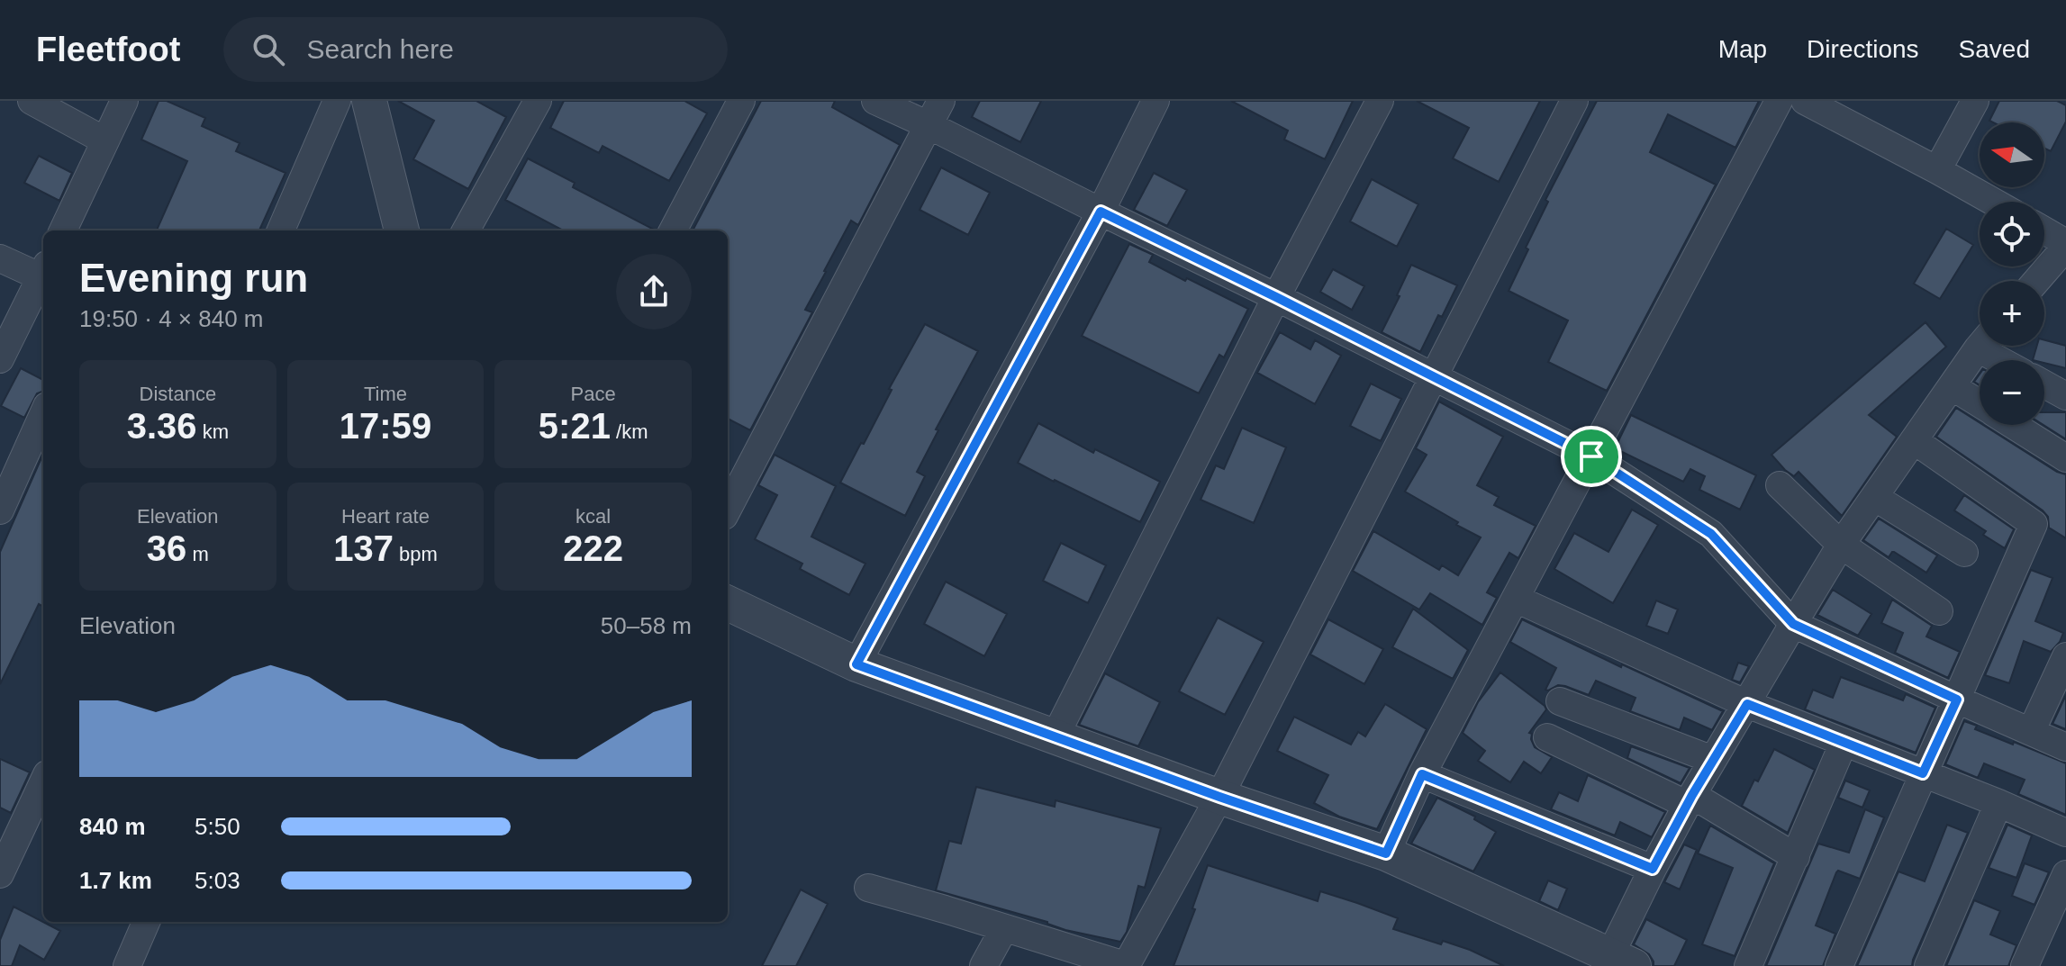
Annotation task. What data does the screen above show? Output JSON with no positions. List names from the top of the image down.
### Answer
{
  "north": "left",
  "page": {
    "header": "Fleetfoot",
    "search": "Search here",
    "nav": ["Map", "Directions", "Saved"],
    "map_buttons": ["+", "−"],
    "heading": ["Evening run", "19:50 · 4 × 840 m"],
    "stats": [
      ["Distance", "3.36 km"],
      ["Time", "17:59"],
      ["Pace", "5:21 /km"],
      ["Elevation", "36 m"],
      ["Heart rate", "137 bpm"],
      ["kcal", "222"]
    ],
    "chart": ["Elevation", "50–58 m"],
    "list": [
      {
        "name": "840 m",
        "note": "5:50"
      },
      {
        "name": "1.7 km",
        "note": "5:03"
      }
    ]
  }
}
